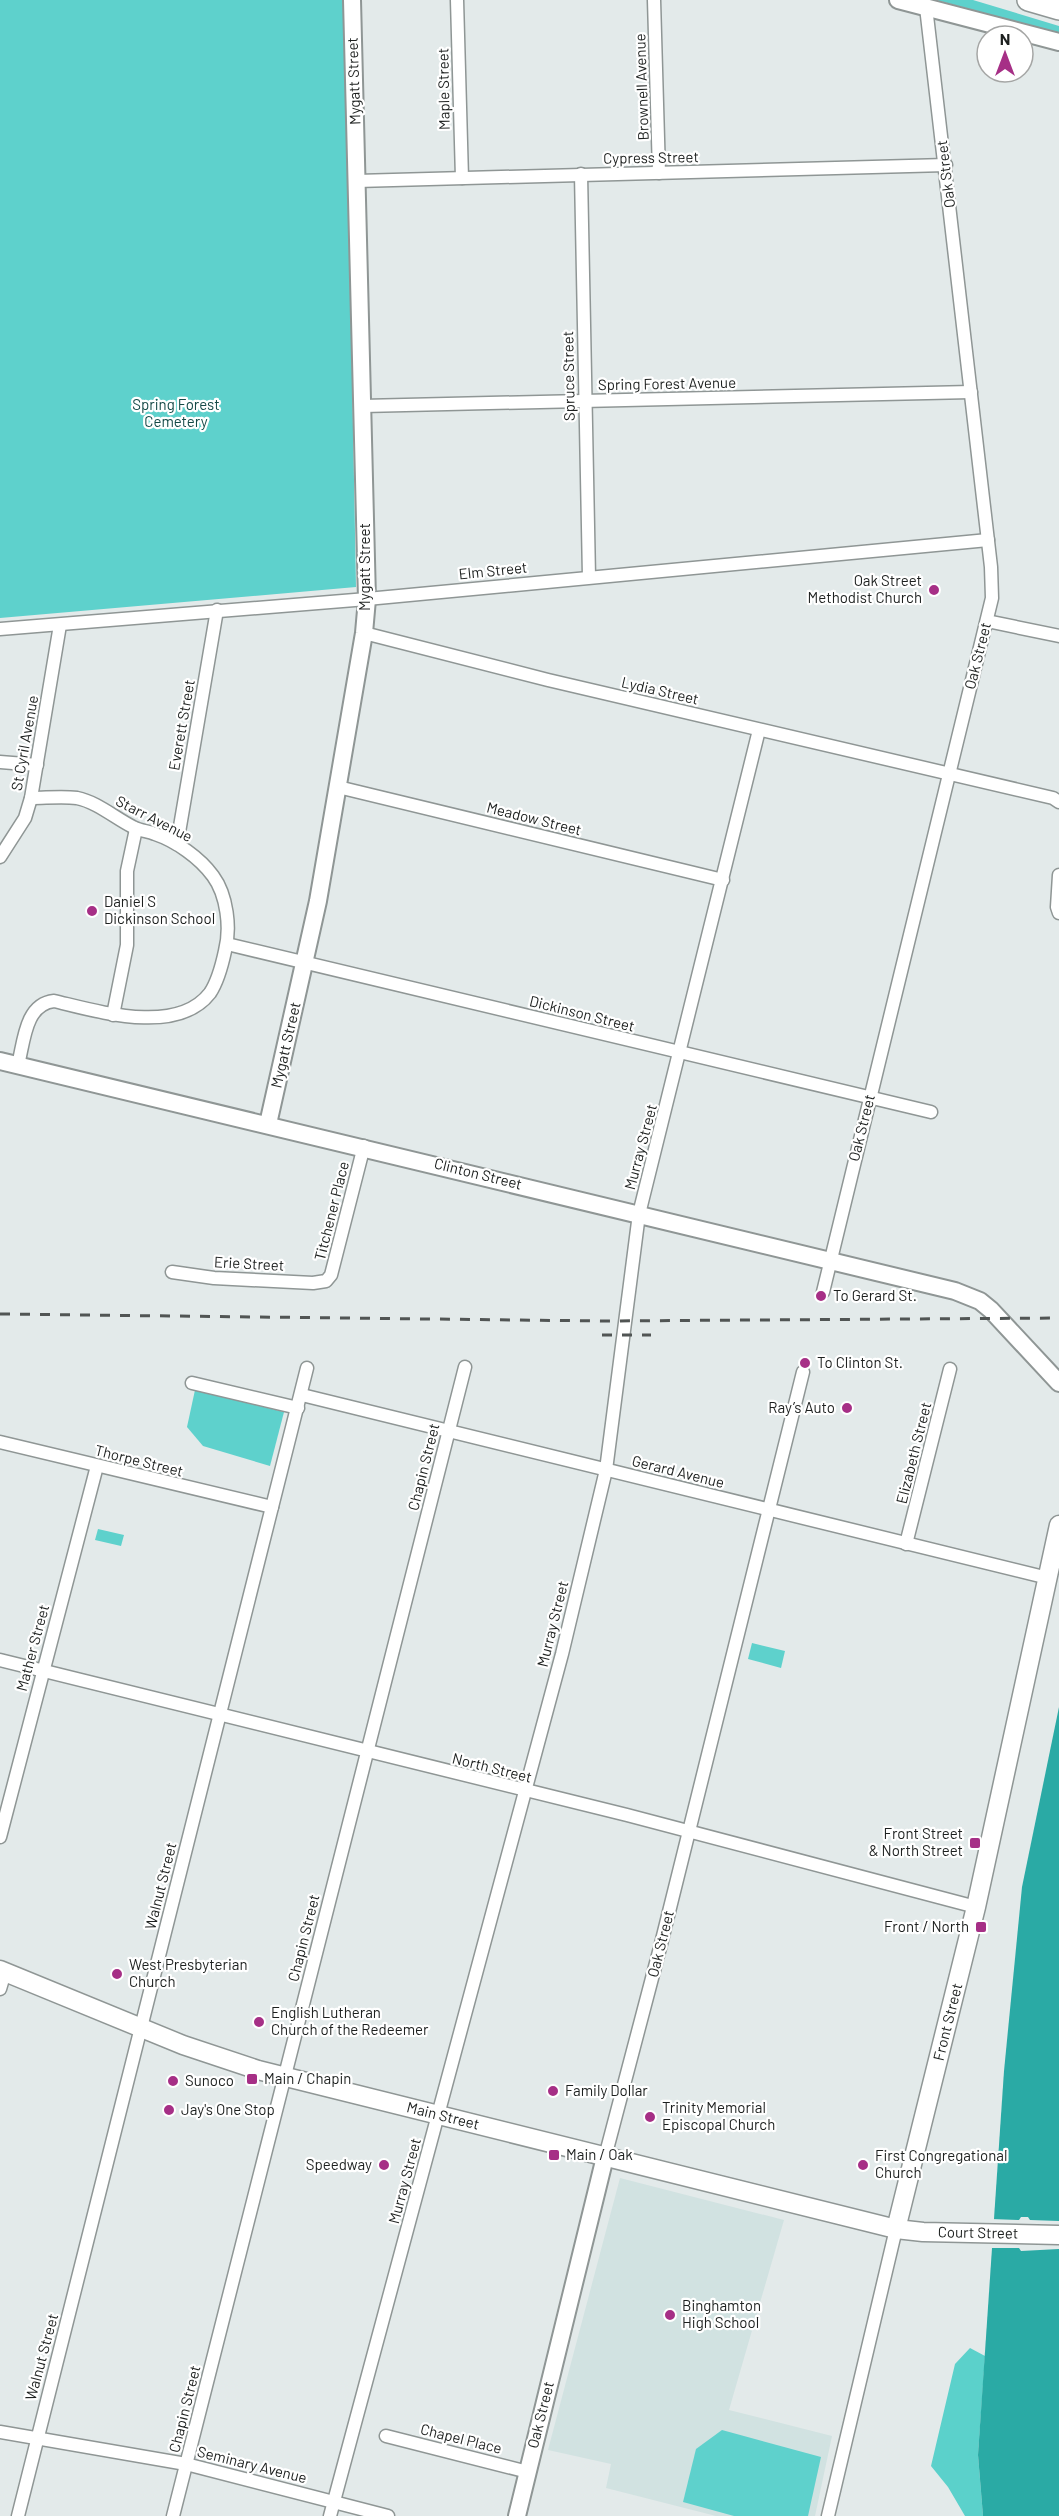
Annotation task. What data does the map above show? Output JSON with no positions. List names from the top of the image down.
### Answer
{
  "streets": {
    "main road": ["Front Street", "Main Street", "Court Street"],
    "street": [
      "Mygatt Street",
      "Brownell Avenue",
      "Maple Street",
      "Cypress Street",
      "Oak Street",
      "Spruce Street",
      "Spring Forest Avenue",
      "Elm Street",
      "Lydia Street",
      "Everett Street",
      "St Cyril Avenue",
      "Starr Avenue",
      "Meadow Street",
      "Dickinson Street",
      "Murray Street",
      "Clinton Street",
      "Titchener Place",
      "Erie Street",
      "Elizabeth Street",
      "Thorpe Street",
      "Chapin Street",
      "Gerard Avenue",
      "Mather Street",
      "North Street",
      "Walnut Street",
      "Chapel Place",
      "Seminary Avenue"
    ]
  },
  "crossings": [
    ["Mygatt Street", "Cypress Street"],
    ["Mygatt Street", "Spring Forest Avenue"],
    ["Mygatt Street", "Elm Street"],
    ["Mygatt Street", "Lydia Street"],
    ["Mygatt Street", "Meadow Street"],
    ["Mygatt Street", "Dickinson Street"],
    ["Mygatt Street", "Clinton Street"],
    ["Brownell Avenue", "Cypress Street"],
    ["Maple Street", "Cypress Street"],
    ["Cypress Street", "Oak Street"],
    ["Cypress Street", "Spruce Street"],
    ["Oak Street", "Spring Forest Avenue"],
    ["Oak Street", "Elm Street"],
    ["Oak Street", "Lydia Street"],
    ["Oak Street", "Dickinson Street"],
    ["Oak Street", "Clinton Street"],
    ["Oak Street", "Gerard Avenue"],
    ["Oak Street", "North Street"],
    ["Oak Street", "Main Street"],
    ["Oak Street", "Chapel Place"],
    ["Spruce Street", "Spring Forest Avenue"],
    ["Spruce Street", "Elm Street"],
    ["Elm Street", "Everett Street"],
    ["Elm Street", "St Cyril Avenue"],
    ["Lydia Street", "Murray Street"],
    ["Everett Street", "Starr Avenue"],
    ["St Cyril Avenue", "Starr Avenue"],
    ["Starr Avenue", "Dickinson Street"],
    ["Starr Avenue", "Clinton Street"],
    ["Meadow Street", "Murray Street"],
    ["Dickinson Street", "Murray Street"],
    ["Murray Street", "Clinton Street"],
    ["Murray Street", "Gerard Avenue"],
    ["Murray Street", "North Street"],
    ["Murray Street", "Main Street"],
    ["Murray Street", "Seminary Avenue"],
    ["Clinton Street", "Titchener Place"],
    ["Titchener Place", "Erie Street"],
    ["Elizabeth Street", "Gerard Avenue"],
    ["Thorpe Street", "Mather Street"],
    ["Thorpe Street", "Walnut Street"],
    ["Chapin Street", "Gerard Avenue"],
    ["Chapin Street", "North Street"],
    ["Chapin Street", "Main Street"],
    ["Chapin Street", "Seminary Avenue"],
    ["Gerard Avenue", "Walnut Street"],
    ["Gerard Avenue", "Front Street"],
    ["Mather Street", "North Street"],
    ["North Street", "Walnut Street"],
    ["North Street", "Front Street"],
    ["Walnut Street", "Main Street"],
    ["Walnut Street", "Seminary Avenue"],
    ["Front Street", "Main Street"],
    ["Front Street", "Court Street"],
    ["Main Street", "Court Street"]
  ],
  "parks": ["Spring Forest Cemetery"],
  "places": {
    "other": [
      "Oak Street Methodist Church",
      "Daniel S Dickinson School",
      "To Gerard St.",
      "To Clinton St.",
      "Ray’s Auto",
      "West Presbyterian Church",
      "English Lutheran Church of the Redeemer",
      "Sunoco",
      "Family Dollar",
      "Jay's One Stop",
      "Trinity Memorial Episcopal Church",
      "Speedway",
      "First Congregational Church",
      "Binghamton High School"
    ],
    "transit": [
      "Front Street & North Street",
      "Front / North",
      "Main / Chapin",
      "Main / Oak"
    ]
  },
  "north": "top"
}
